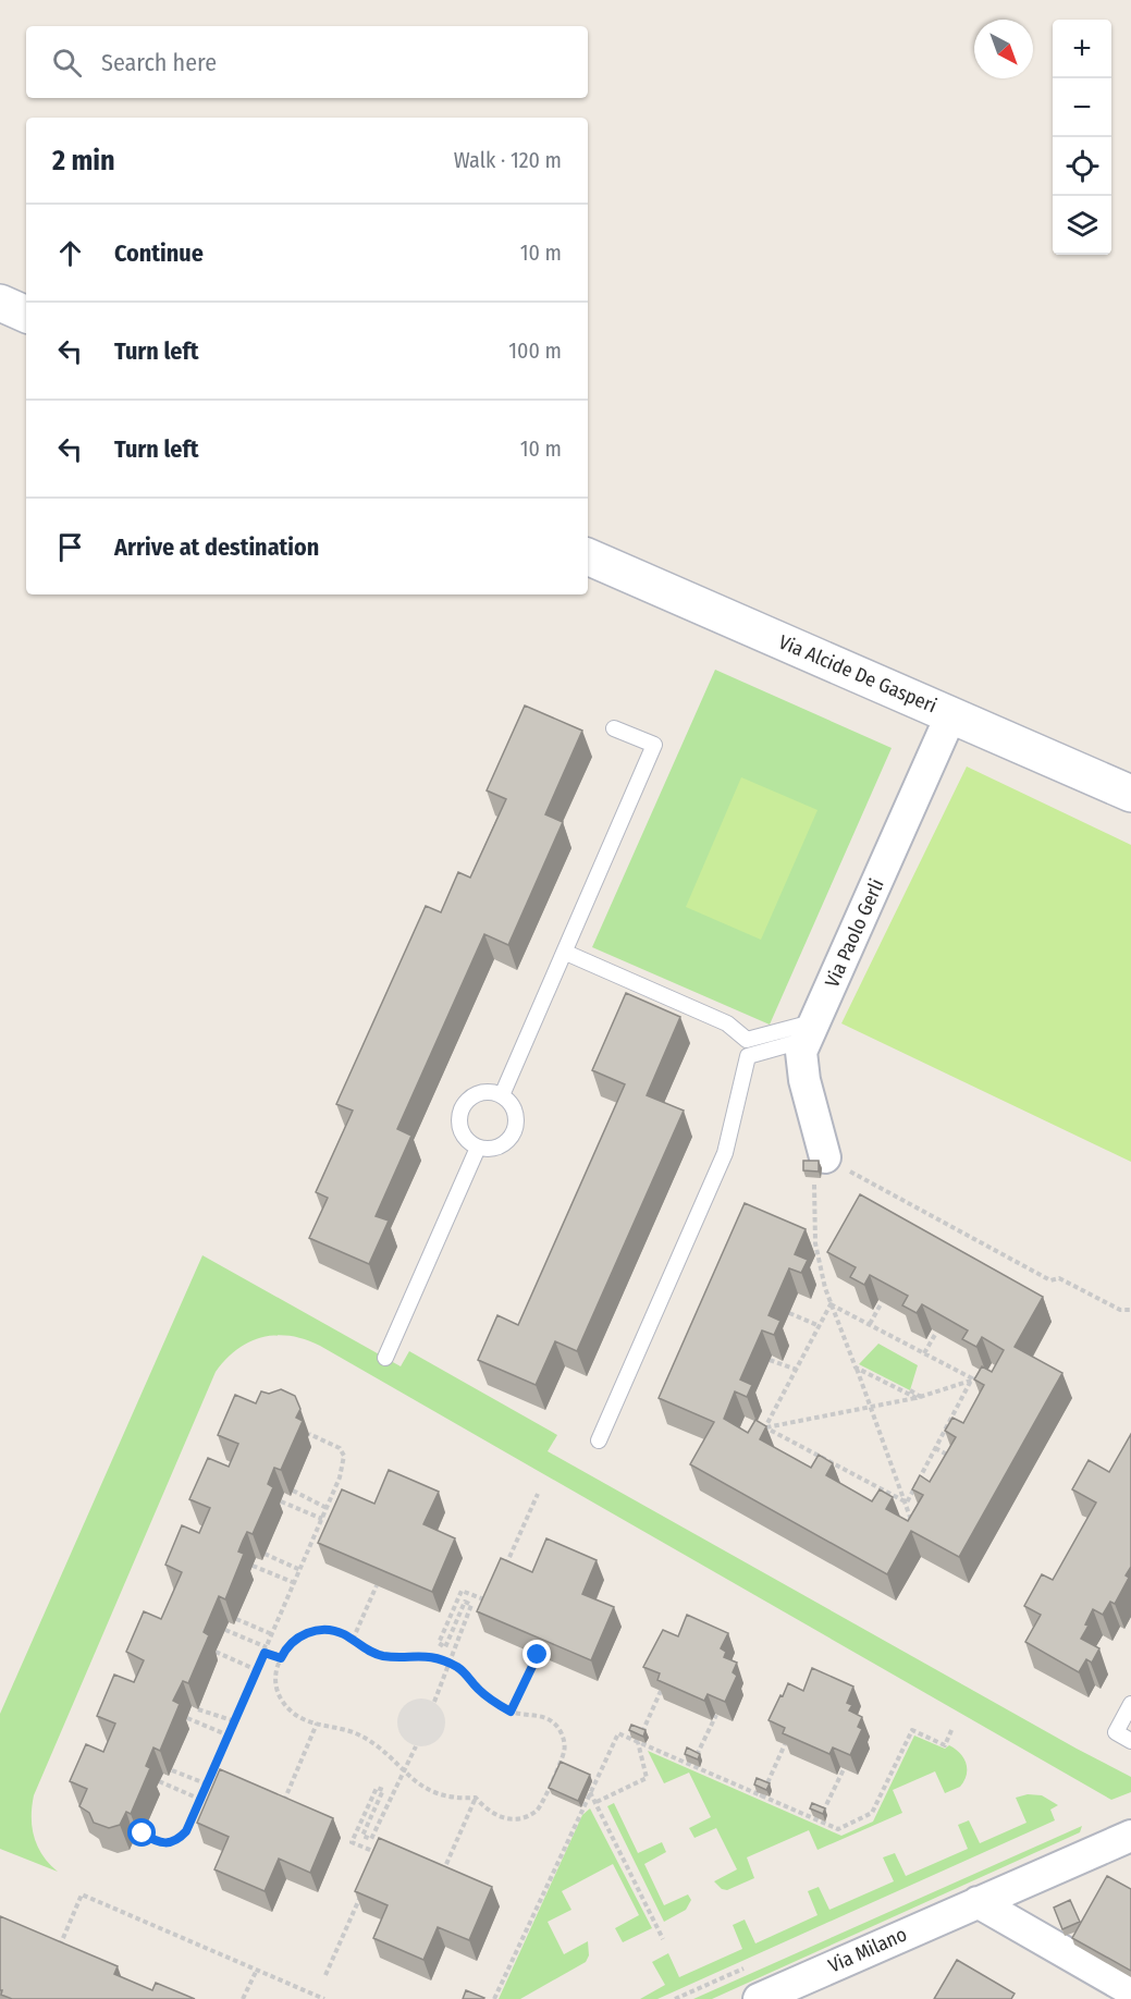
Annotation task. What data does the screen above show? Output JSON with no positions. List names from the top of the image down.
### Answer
{
  "streets": {
    "street": ["Via Alcide De Gasperi", "Via Paolo Gerli", "Via Milano"]
  },
  "crossings": [
    ["Via Alcide De Gasperi", "Via Paolo Gerli"]
  ],
  "north": "bottom right",
  "page": {
    "map_buttons": ["+", "−"],
    "search": "Search here",
    "heading": ["2 min", "Walk · 120 m"],
    "list": [
      ["Continue", "10 m"],
      ["Turn left", "100 m"],
      ["Turn left", "10 m"],
      "Arrive at destination"
    ]
  }
}
